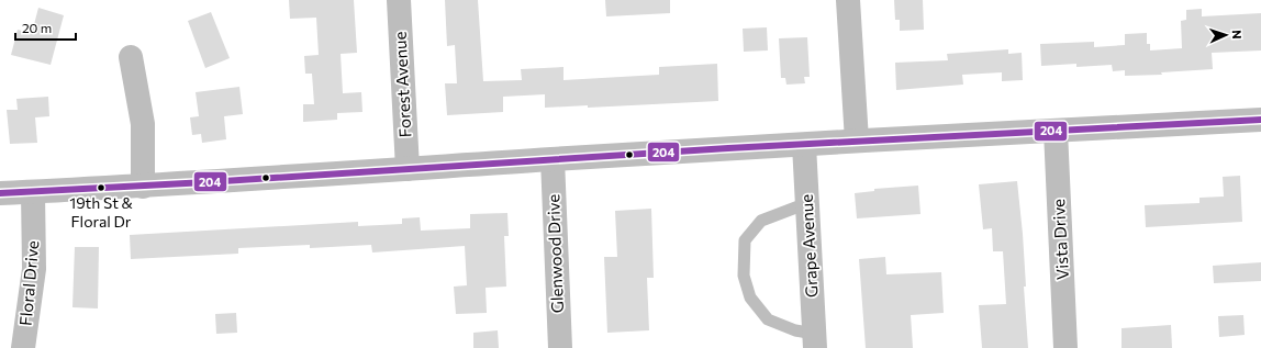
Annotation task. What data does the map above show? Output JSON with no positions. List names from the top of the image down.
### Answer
{
  "streets": {
    "street": [
      "Forest Avenue",
      "Vista Drive",
      "Grape Avenue",
      "Glenwood Drive",
      "Floral Drive"
    ]
  },
  "places": ["19th St & Floral Dr"],
  "lines": ["transit line 204"],
  "scale_bar": "20 m",
  "north": "right"
}
